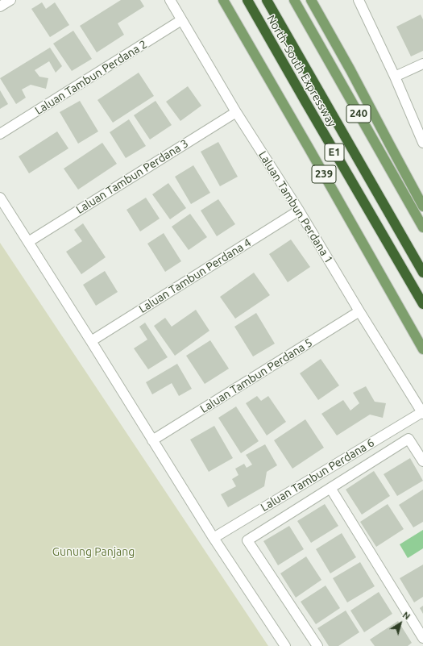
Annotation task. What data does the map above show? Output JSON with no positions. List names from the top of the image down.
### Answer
{
  "streets": {
    "highway": ["North–South Expressway", "E1"],
    "main road": ["240", "239"],
    "street": [
      "Laluan Tambun Perdana 2",
      "Laluan Tambun Perdana 3",
      "Laluan Tambun Perdana 1",
      "Laluan Tambun Perdana 4",
      "Laluan Tambun Perdana 5",
      "Laluan Tambun Perdana 6"
    ]
  },
  "crossings": [
    ["Laluan Tambun Perdana 2", "Laluan Tambun Perdana 1"],
    ["Laluan Tambun Perdana 3", "Laluan Tambun Perdana 1"],
    ["Laluan Tambun Perdana 1", "Laluan Tambun Perdana 4"],
    ["Laluan Tambun Perdana 1", "Laluan Tambun Perdana 5"],
    ["Laluan Tambun Perdana 1", "Laluan Tambun Perdana 6"]
  ],
  "parks": ["Gunung Panjang"],
  "north": "top right"
}
